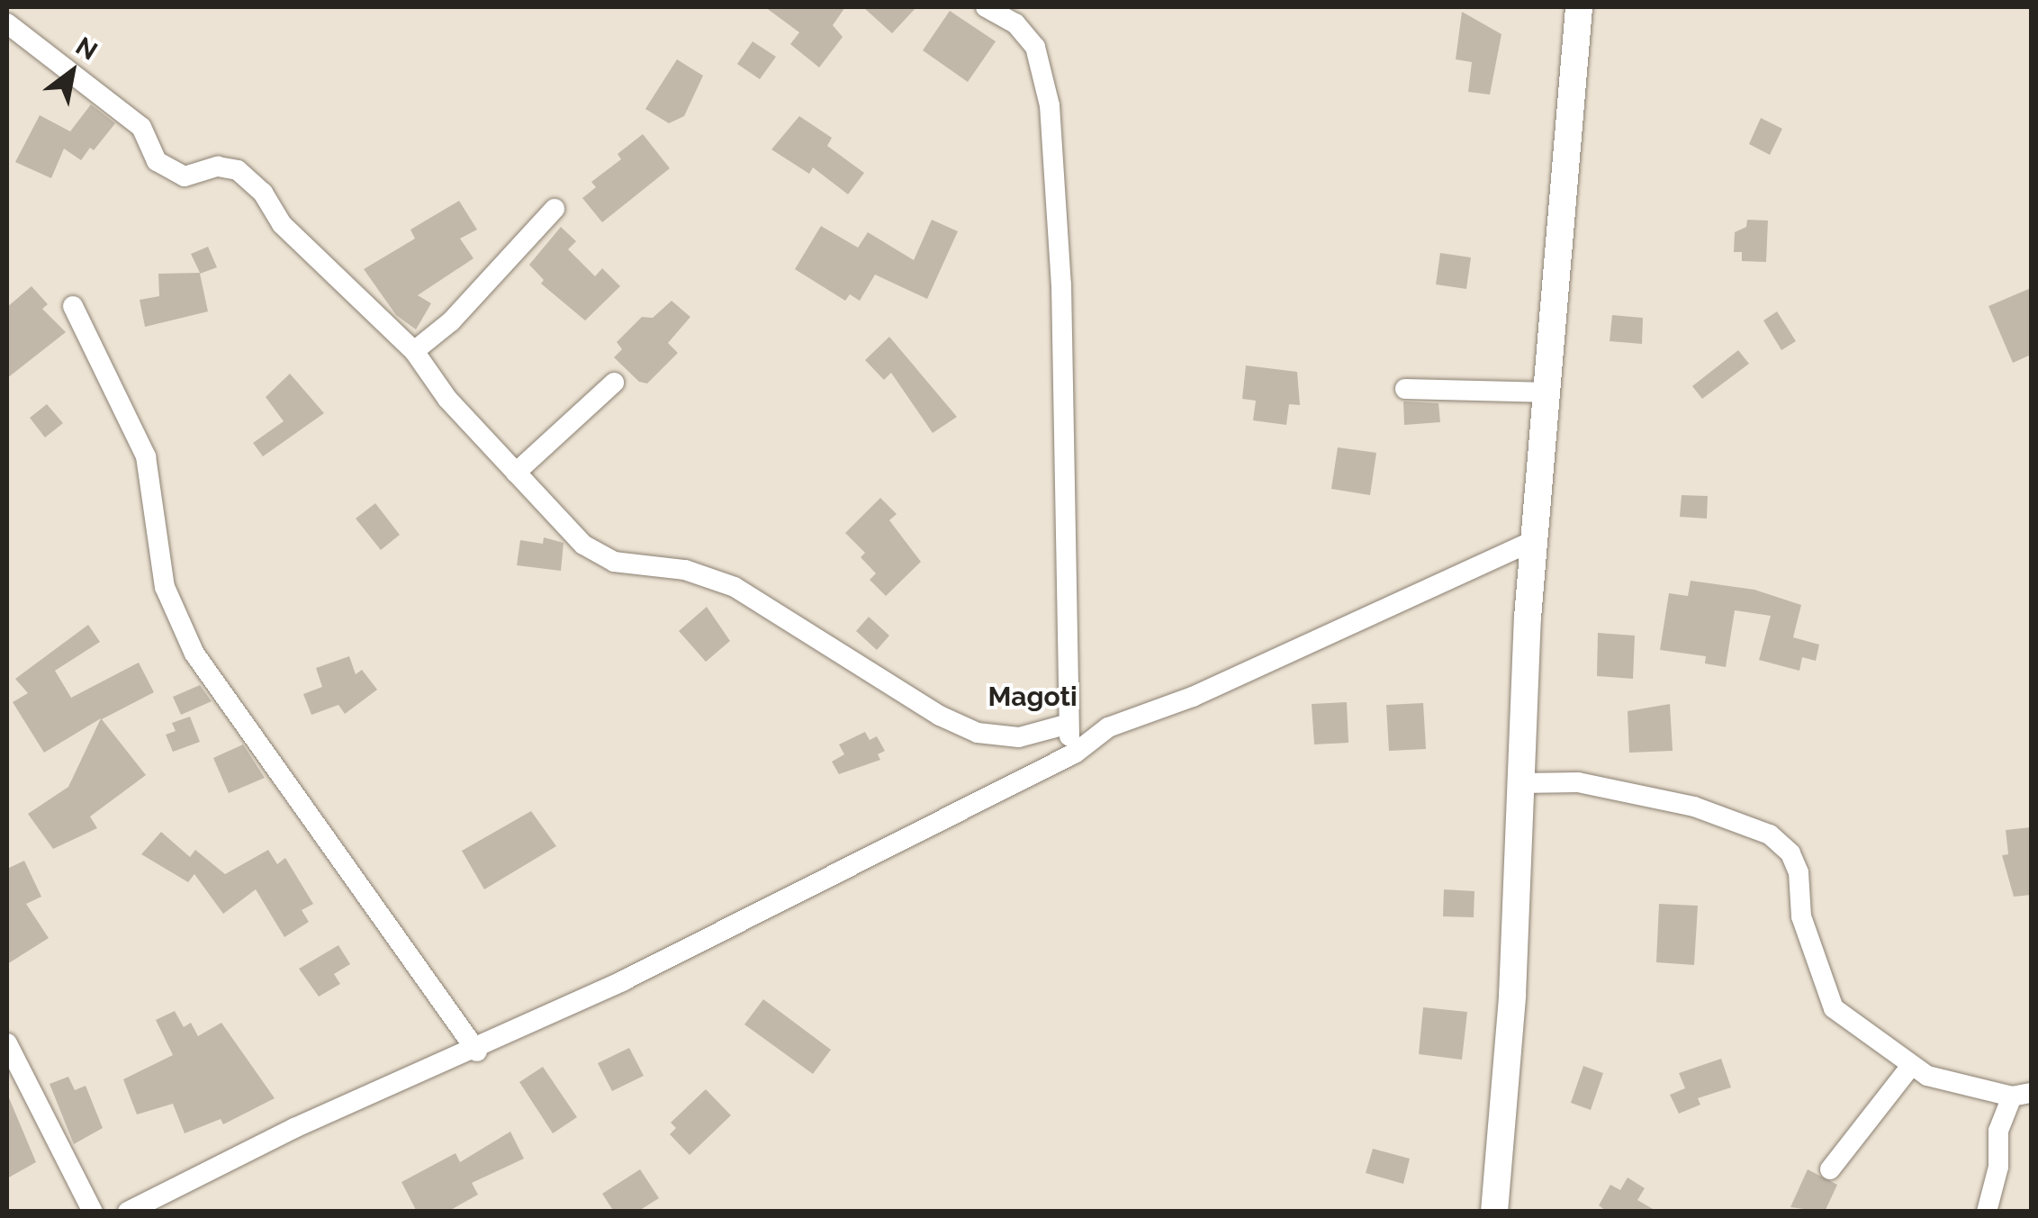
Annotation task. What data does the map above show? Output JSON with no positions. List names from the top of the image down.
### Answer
{
  "districts": ["Magoti"],
  "north": "top right"
}
